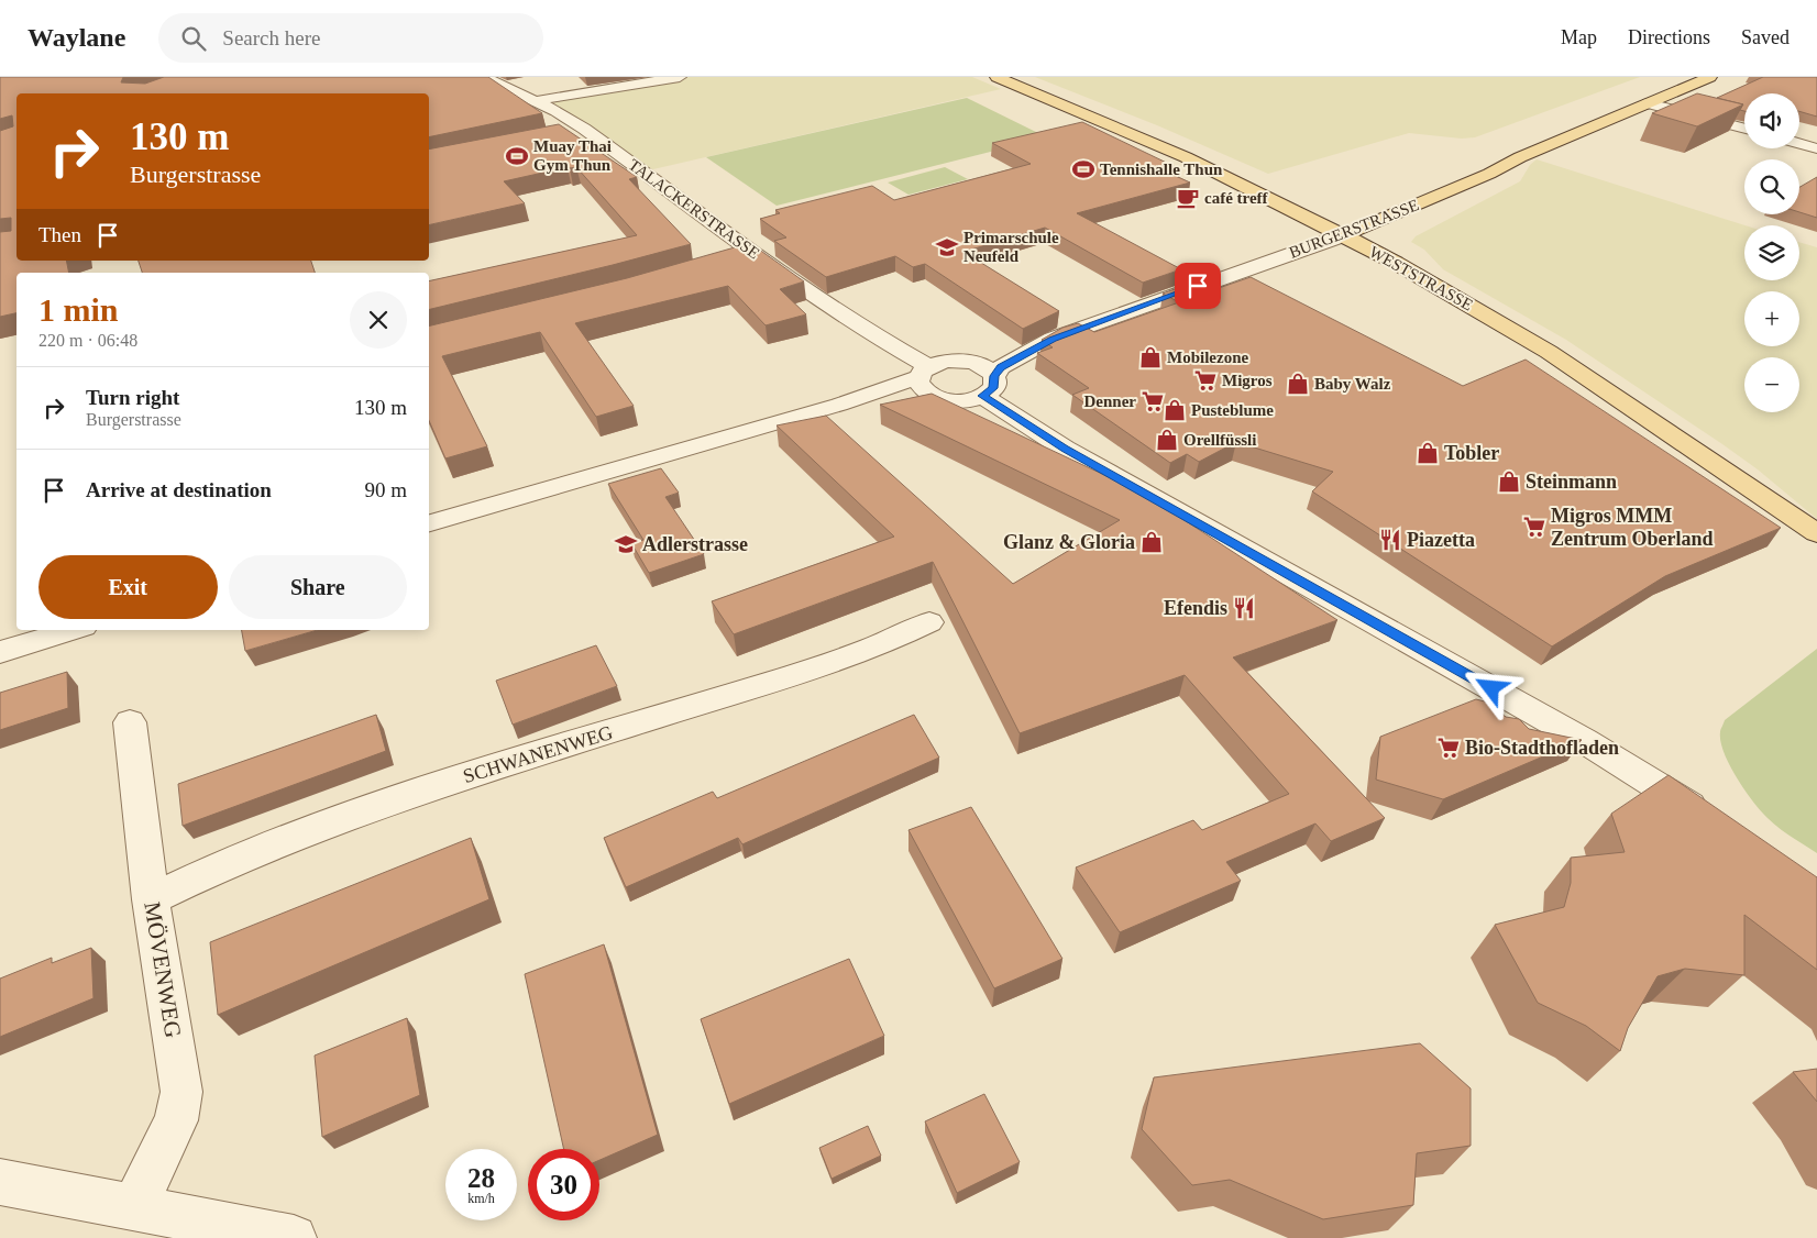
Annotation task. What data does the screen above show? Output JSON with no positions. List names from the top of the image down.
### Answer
{
  "streets": {
    "main road": ["BURGERSTRASSE", "WESTSTRASSE"],
    "street": ["TALACKERSTRASSE", "SCHWANENWEG", "MÖVENWEG"]
  },
  "crossings": [
    ["TALACKERSTRASSE", "BURGERSTRASSE"],
    ["BURGERSTRASSE", "WESTSTRASSE"],
    ["SCHWANENWEG", "MÖVENWEG"]
  ],
  "places": {
    "sports": ["Muay Thai Gym Thun", "Tennishalle Thun"],
    "cafe": ["café treff"],
    "school or university": ["Primarschule Neufeld", "Adlerstrasse"],
    "shop": [
      "Mobilezone",
      "Baby Walz",
      "Pusteblume",
      "Orellfüssli",
      "Tobler",
      "Steinmann",
      "Glanz & Gloria"
    ],
    "supermarket": [
      "Migros",
      "Denner",
      "Migros MMM Zentrum Oberland",
      "Bio-Stadthofladen"
    ],
    "restaurant": ["Piazetta", "Efendis"]
  },
  "page": {
    "header": "Waylane",
    "search": "Search here",
    "nav": ["Map", "Directions", "Saved"],
    "map_buttons": ["+", "−"],
    "turn": ["130 m", "Burgerstrasse"],
    "then": "Then",
    "heading": ["1 min", "220 m · 06:48"],
    "list": [
      {
        "name": "Turn right",
        "note": "Burgerstrasse",
        "value": "130 m"
      },
      {
        "name": "Arrive at destination",
        "value": "90 m"
      }
    ],
    "buttons": ["Exit", "Share"],
    "speed": "28 km/h",
    "limit": "30"
  }
}
